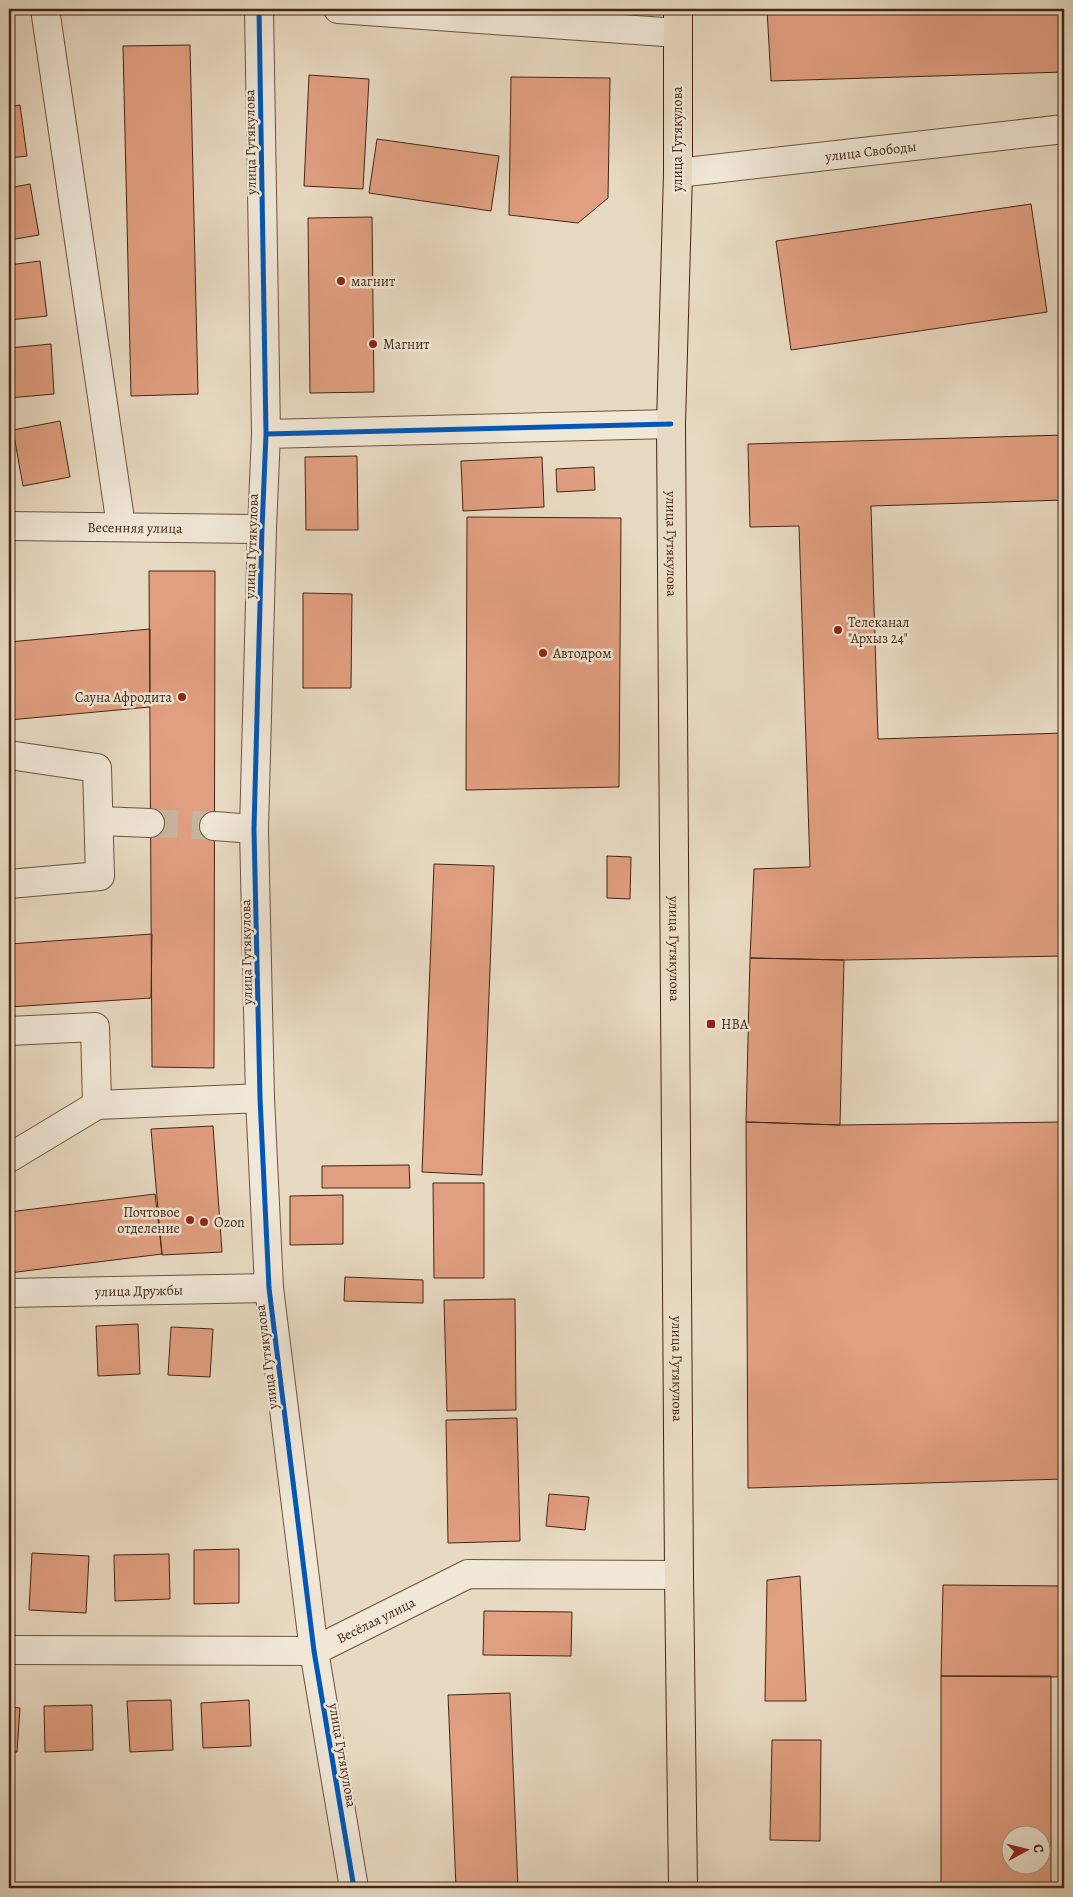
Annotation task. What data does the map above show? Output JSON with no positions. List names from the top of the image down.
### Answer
{
  "streets": {
    "main road": ["улица Гутякулова"],
    "street": [
      "улица Свободы",
      "Весенняя улица",
      "улица Дружбы",
      "Весёлая улица"
    ]
  },
  "crossings": [
    ["улица Гутякулова", "улица Свободы"],
    ["улица Гутякулова", "Весенняя улица"],
    ["улица Гутякулова", "улица Дружбы"],
    ["улица Гутякулова", "Весёлая улица"]
  ],
  "places": {
    "other": [
      "магнит",
      "Магнит",
      "Телеканал \"Архыз 24\"",
      "Автодром",
      "Сауна Афродита",
      "Почтовое отделение",
      "Ozon"
    ],
    "transit": ["НВА"]
  },
  "north": "right"
}
